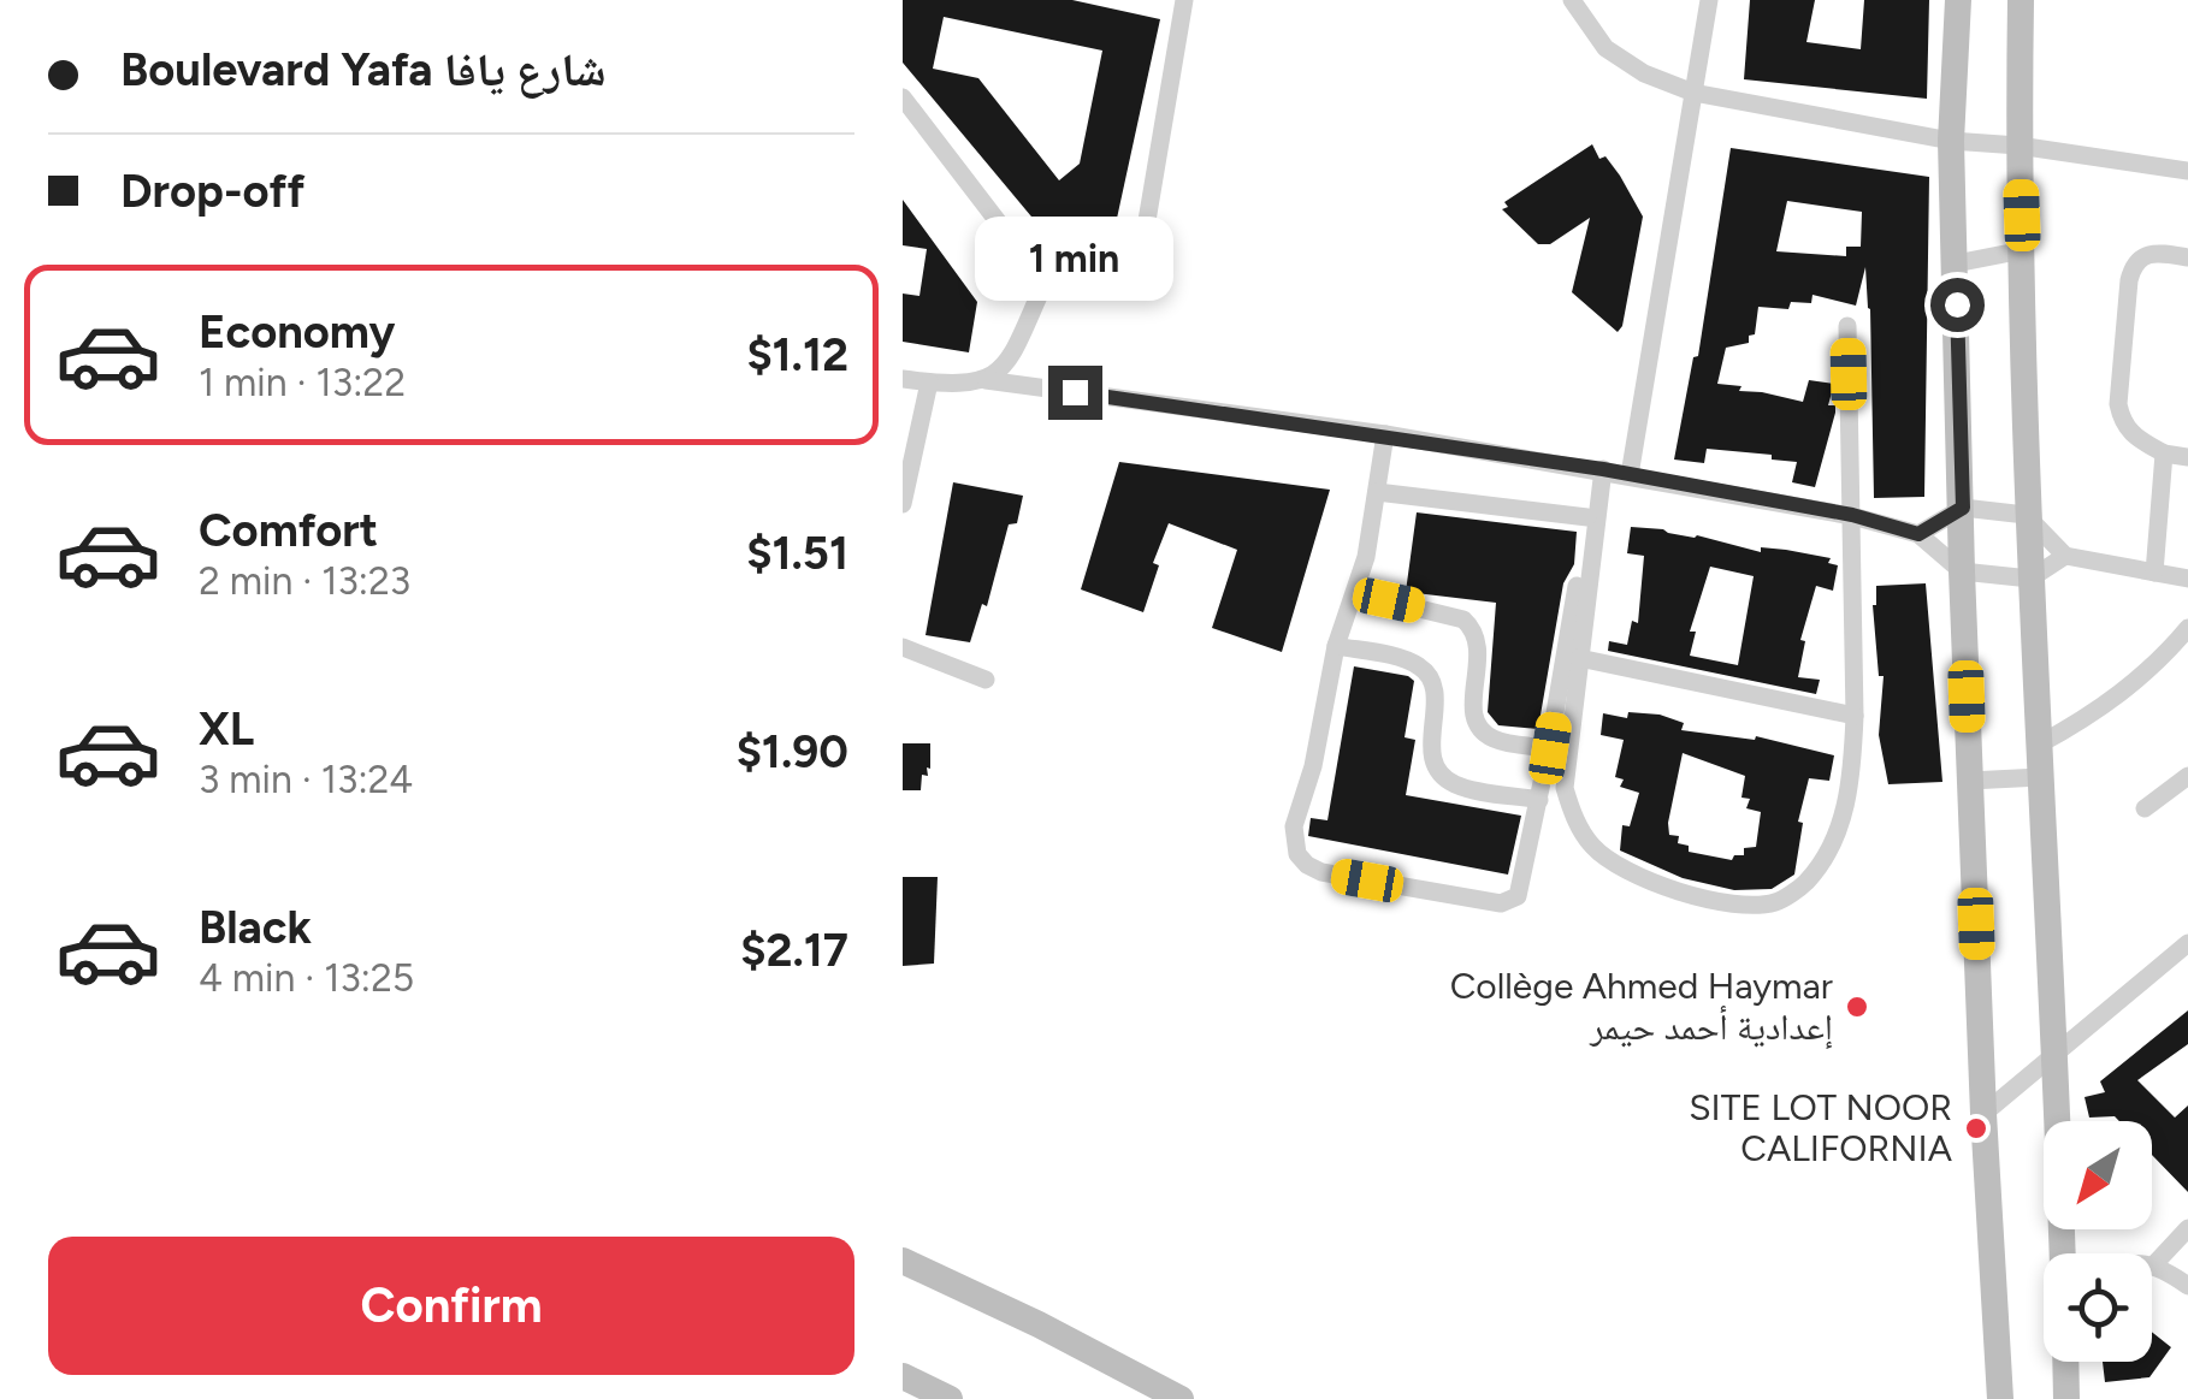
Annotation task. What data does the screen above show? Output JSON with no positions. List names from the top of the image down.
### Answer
{
  "places": ["Collège Ahmed Haymar إعدادية أحمد حيمر", "SITE LOT NOOR CALIFORNIA"],
  "north": "bottom left",
  "page": {
    "banner": ["Boulevard Yafa شارع يافا", "Drop-off"],
    "bubble": "1 min",
    "list": [
      {
        "name": "Economy",
        "note": "1 min · 13:22",
        "value": "$1.12"
      },
      {
        "name": "Comfort",
        "note": "2 min · 13:23",
        "value": "$1.51"
      },
      {
        "name": "XL",
        "note": "3 min · 13:24",
        "value": "$1.90"
      },
      {
        "name": "Black",
        "note": "4 min · 13:25",
        "value": "$2.17"
      }
    ],
    "buttons": "Confirm"
  }
}
